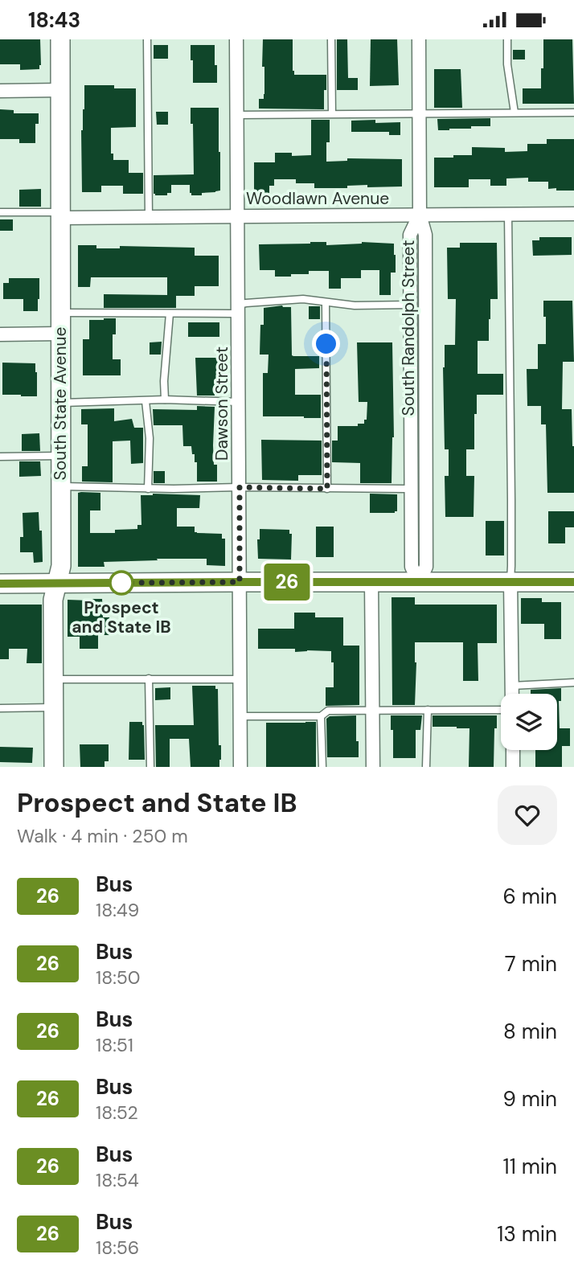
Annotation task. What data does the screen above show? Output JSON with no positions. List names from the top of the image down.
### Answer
{
  "streets": {
    "street": [
      "Woodlawn Avenue",
      "South Randolph Street",
      "South State Avenue",
      "Dawson Street"
    ]
  },
  "crossings": [
    ["Woodlawn Avenue", "South Randolph Street"],
    ["Woodlawn Avenue", "South State Avenue"],
    ["Woodlawn Avenue", "Dawson Street"]
  ],
  "places": ["Prospect and State IB"],
  "lines": ["bus line 26"],
  "page": {
    "status": "18:43",
    "on_map": "26",
    "heading": ["Prospect and State IB", "Walk · 4 min · 250 m"],
    "list": [
      {
        "mark": "26",
        "name": "Bus",
        "note": "18:49",
        "value": "6 min"
      },
      {
        "mark": "26",
        "name": "Bus",
        "note": "18:50",
        "value": "7 min"
      },
      {
        "mark": "26",
        "name": "Bus",
        "note": "18:51",
        "value": "8 min"
      },
      {
        "mark": "26",
        "name": "Bus",
        "note": "18:52",
        "value": "9 min"
      },
      {
        "mark": "26",
        "name": "Bus",
        "note": "18:54",
        "value": "11 min"
      },
      {
        "mark": "26",
        "name": "Bus",
        "note": "18:56",
        "value": "13 min"
      }
    ]
  }
}
